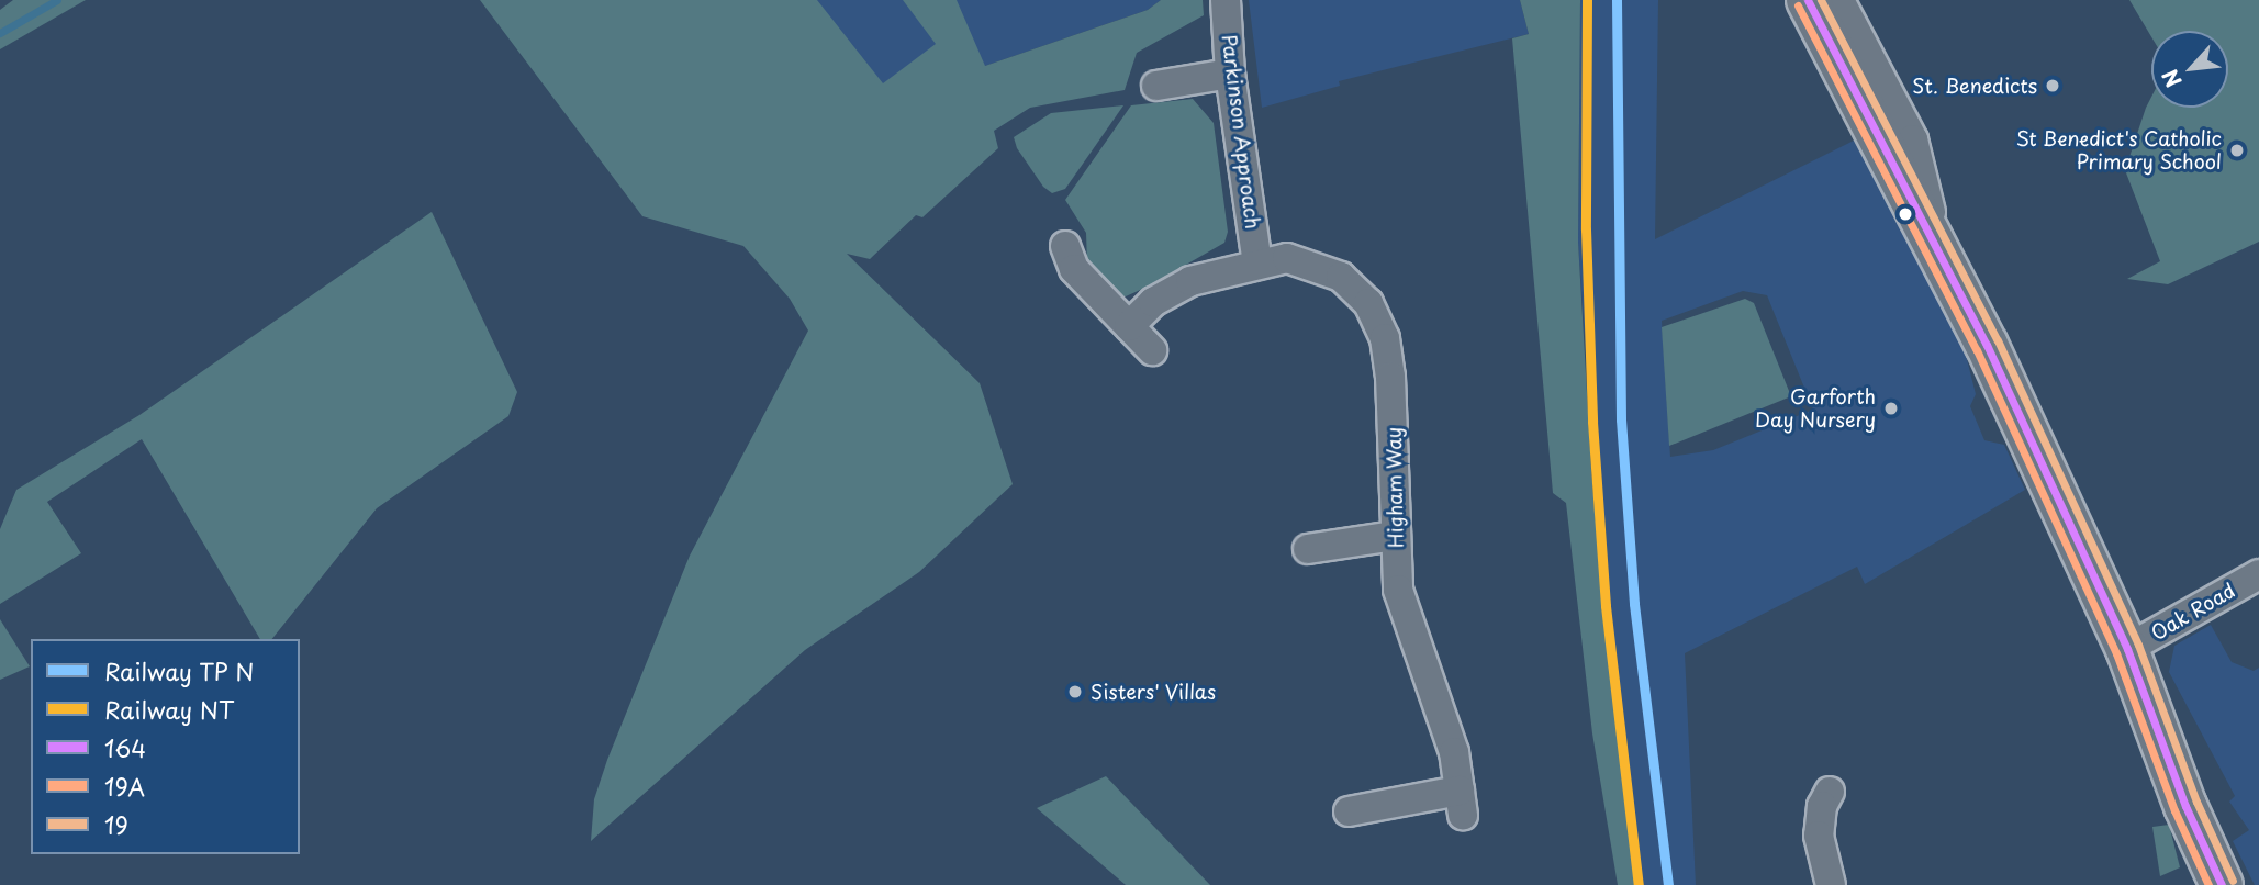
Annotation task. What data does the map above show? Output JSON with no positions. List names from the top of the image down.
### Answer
{
  "streets": {
    "street": ["Parkinson Approach", "Higham Way", "Oak Road"]
  },
  "crossings": [
    ["Parkinson Approach", "Higham Way"]
  ],
  "places": [
    "St. Benedicts",
    "St Benedict's Catholic Primary School",
    "Garforth Day Nursery",
    "Sisters' Villas"
  ],
  "lines": [
    "rail line NT",
    "transit line 164",
    "transit line 19",
    "transit line 19A"
  ],
  "legend": [
    "Railway TP N",
    "Railway NT",
    "164",
    "19A",
    "19"
  ],
  "north": "bottom left"
}
